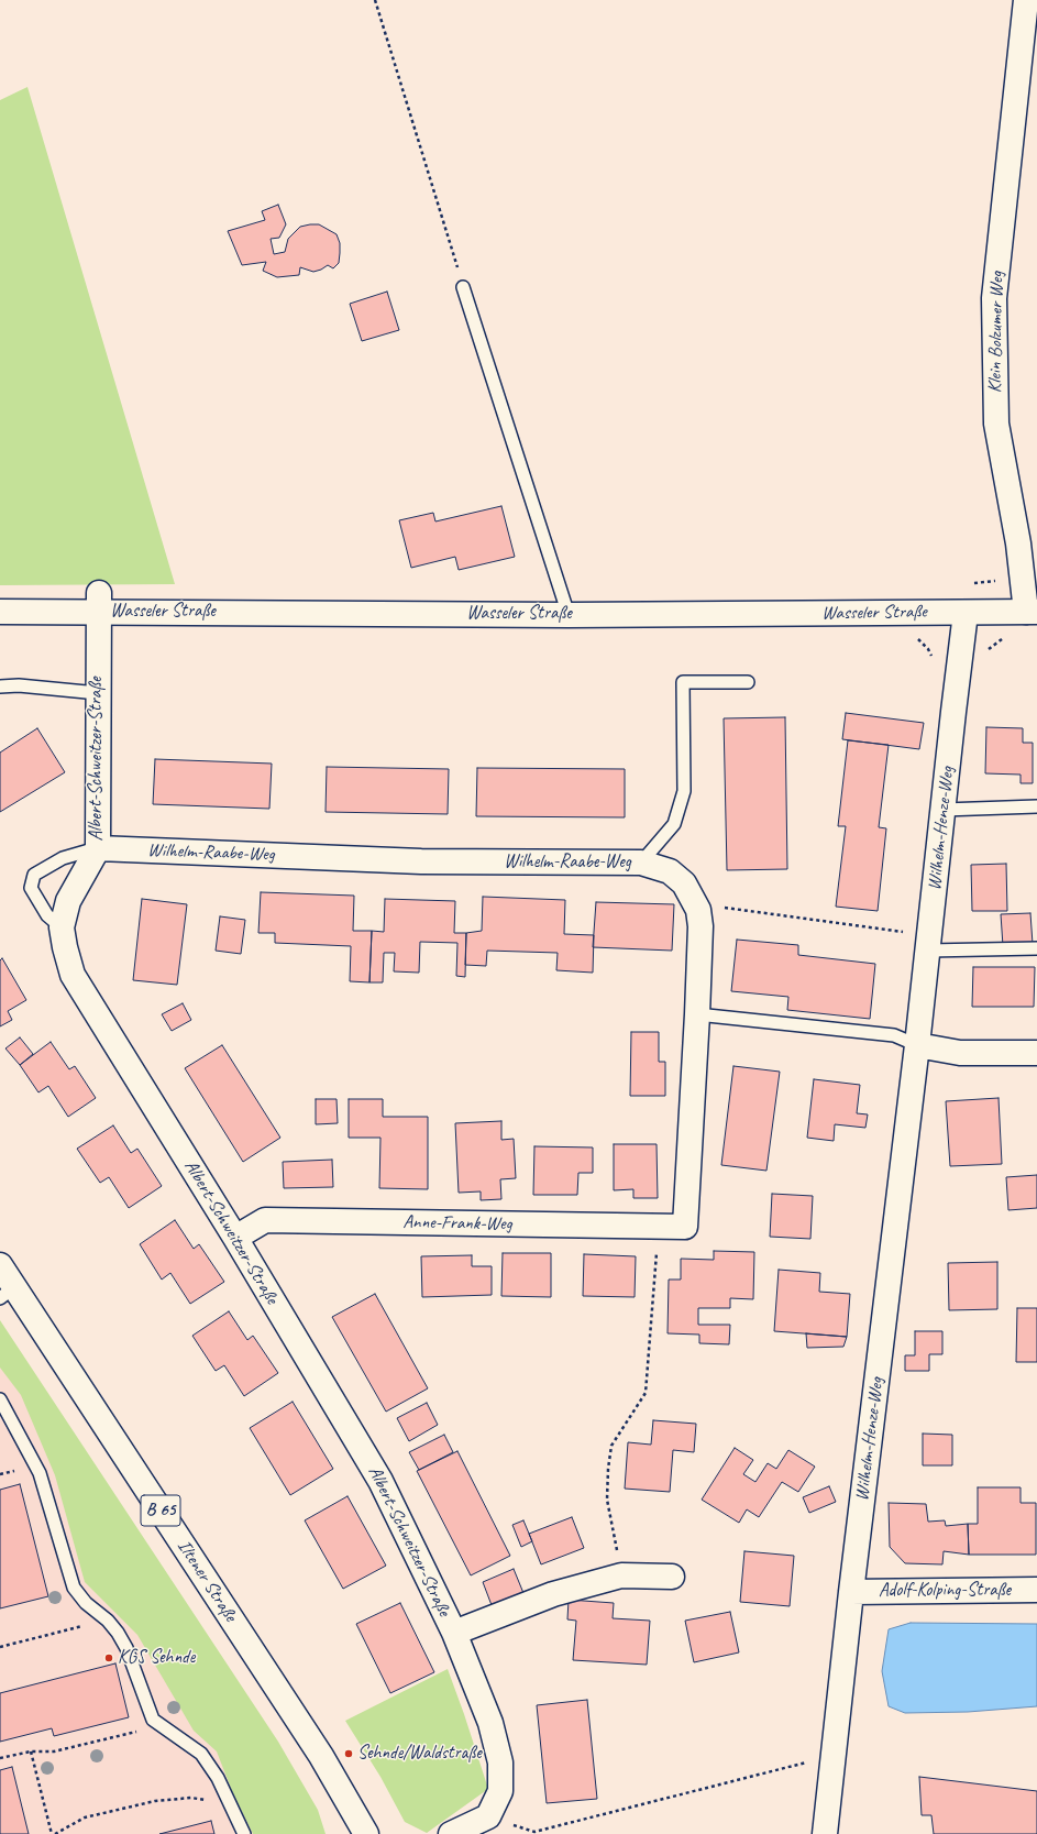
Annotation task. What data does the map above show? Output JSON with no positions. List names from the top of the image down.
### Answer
{
  "streets": {
    "street": [
      "Klein Bolzumer Weg",
      "Wasseler Straße",
      "Albert-Schweitzer-Straße",
      "Wilhelm-Henze-Weg",
      "Wilhelm-Raabe-Weg",
      "Anne-Frank-Weg",
      "B 65",
      "Iltener Straße",
      "Adolf-Kolping-Straße"
    ]
  },
  "crossings": [
    ["Klein Bolzumer Weg", "Wasseler Straße"],
    ["Wasseler Straße", "Albert-Schweitzer-Straße"],
    ["Wasseler Straße", "Wilhelm-Henze-Weg"],
    ["Albert-Schweitzer-Straße", "Wilhelm-Raabe-Weg"],
    ["Albert-Schweitzer-Straße", "Anne-Frank-Weg"],
    ["Wilhelm-Henze-Weg", "Adolf-Kolping-Straße"],
    ["Wilhelm-Raabe-Weg", "Anne-Frank-Weg"]
  ],
  "places": ["KGS Sehnde", "Sehnde/Waldstraße"]
}
